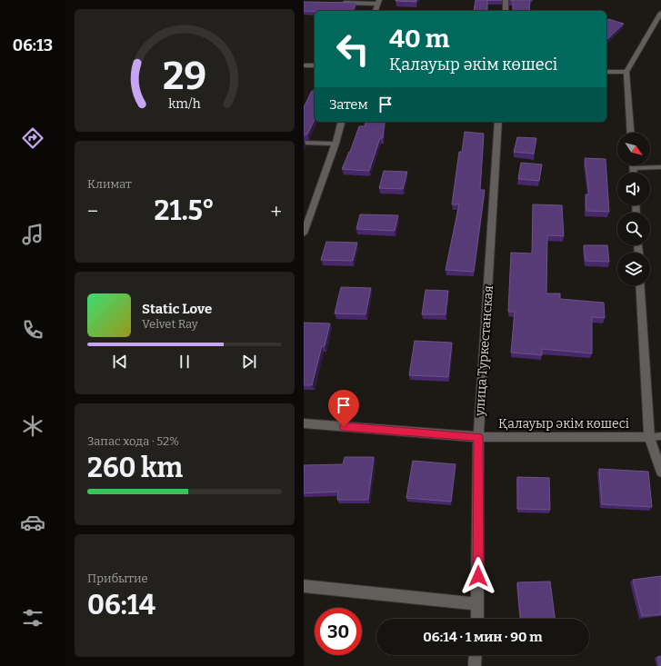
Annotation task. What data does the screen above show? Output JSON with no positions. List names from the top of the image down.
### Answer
{
  "streets": {
    "street": ["улица Туркестанская", "Қалауыр әкім көшесі"]
  },
  "crossings": [
    ["улица Туркестанская", "Қалауыр әкім көшесі"]
  ],
  "north": "bottom right",
  "page": {
    "tabs": "06:13",
    "turn": ["40 m", "Қалауыр әкім көшесі"],
    "then": "Затем",
    "tile": [
      "Климат",
      ["Запас хода · 52%", "260 km"],
      ["Прибытие", "06:14"]
    ],
    "heat": ["−", "21.5°", "+"],
    "song": ["Static Love", "Velvet Ray"],
    "limit": "30",
    "trip": "06:14 · 1 мин · 90 m",
    "gauge": ["29", "km/h"]
  }
}
